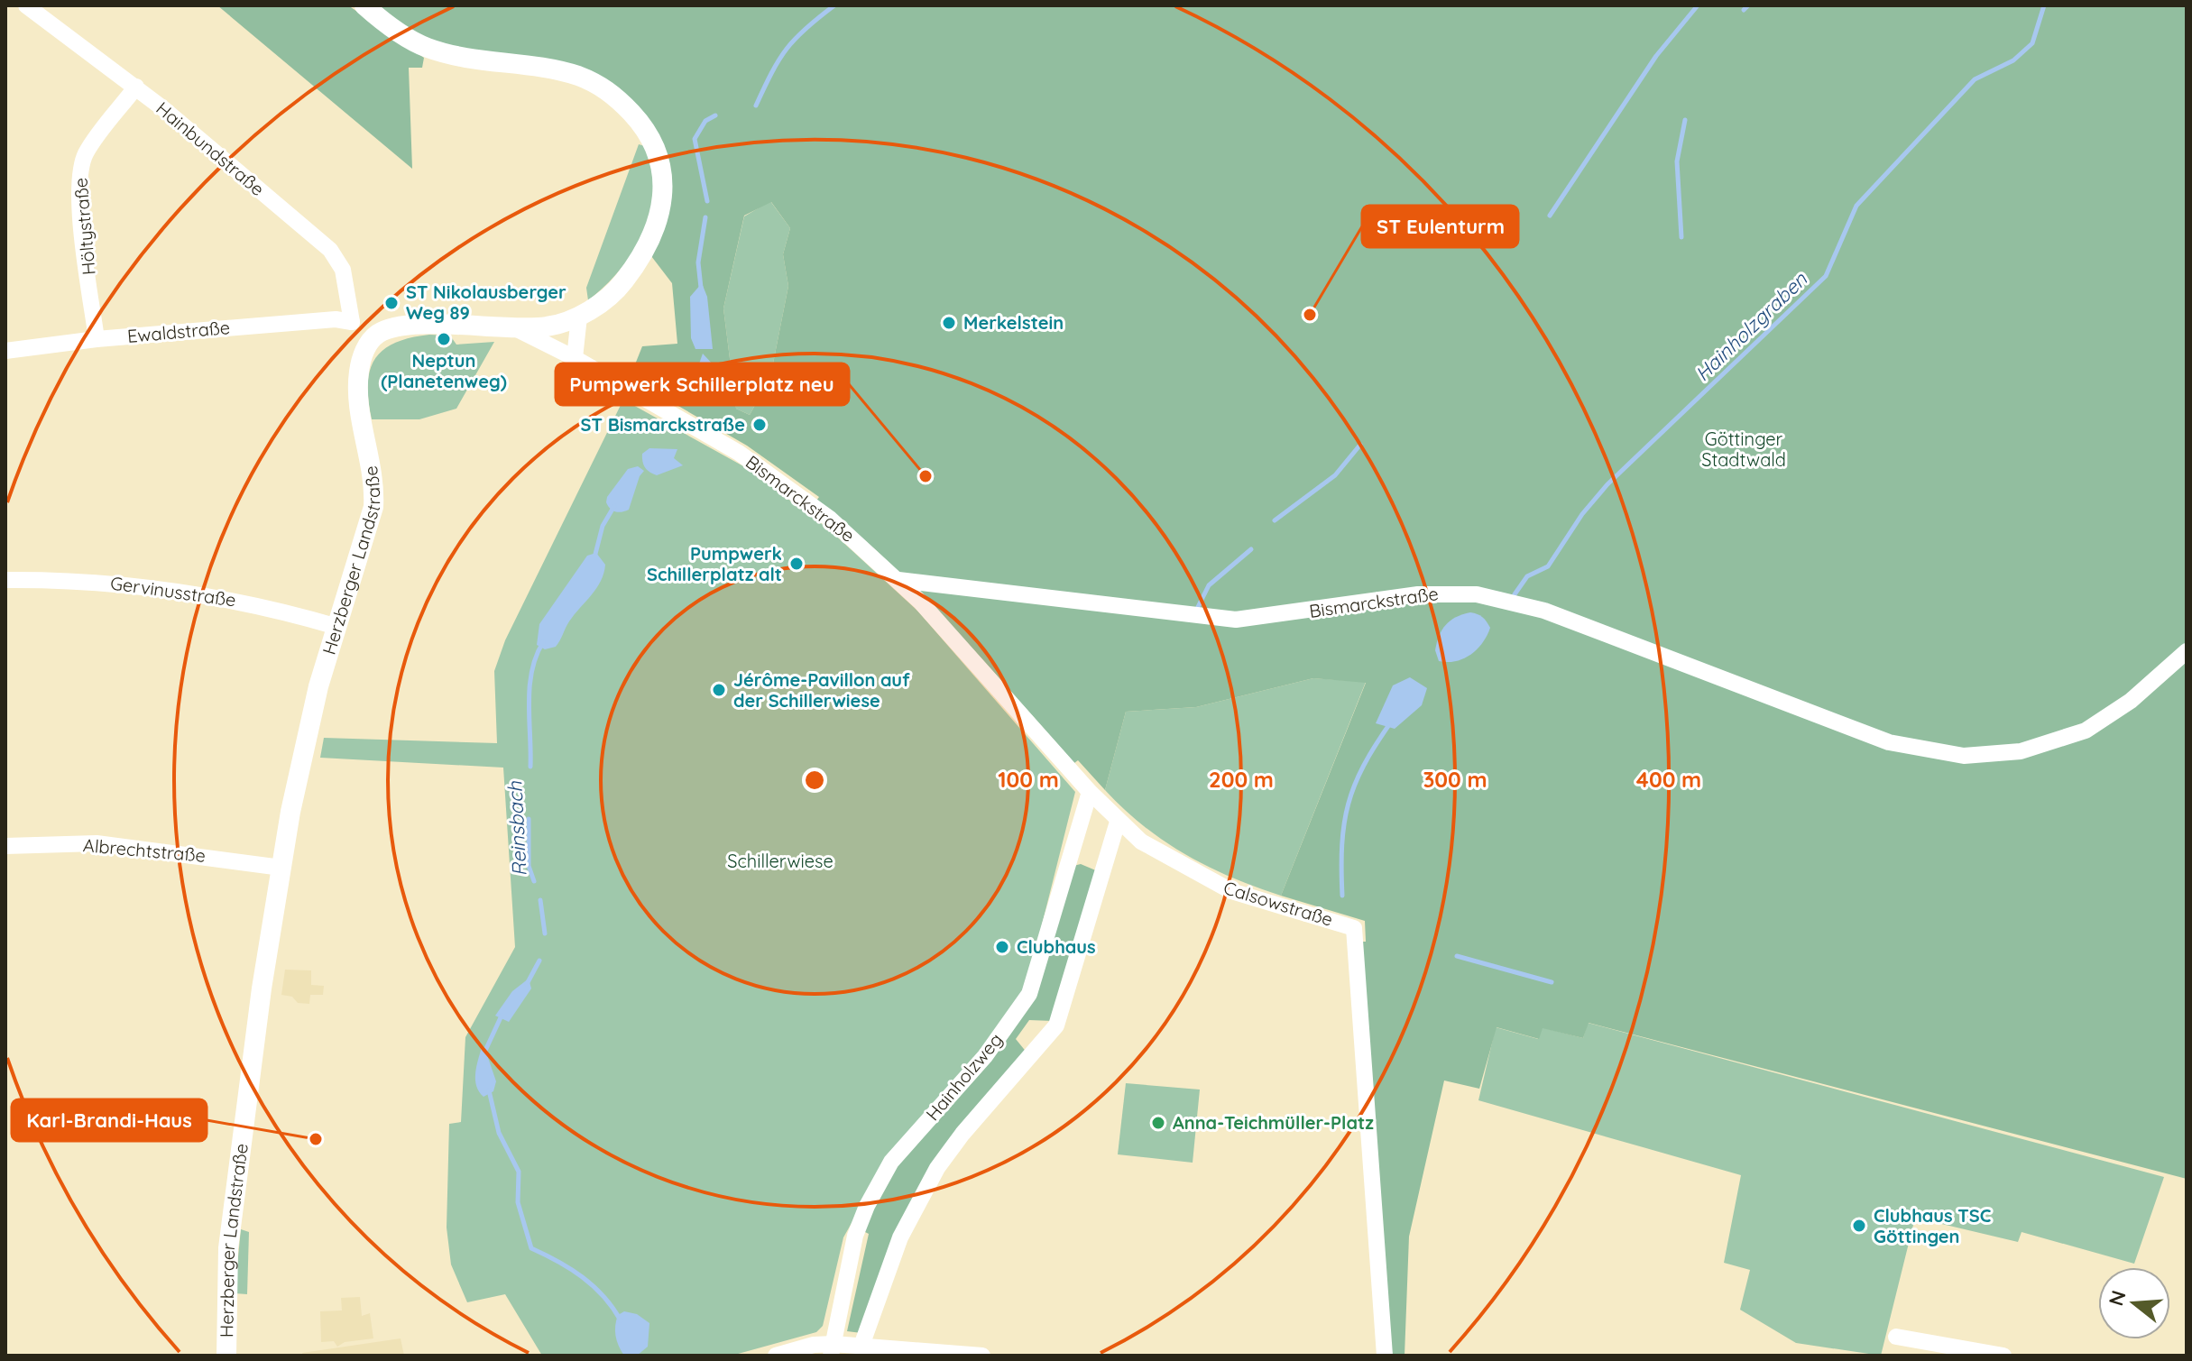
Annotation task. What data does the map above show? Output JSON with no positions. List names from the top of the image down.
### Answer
{
  "streets": {
    "street": [
      "Hainbundstraße",
      "Höltystraße",
      "Ewaldstraße",
      "Bismarckstraße",
      "Herzberger Landstraße",
      "Gervinusstraße",
      "Albrechtstraße",
      "Calsowstraße",
      "Hainholzweg"
    ]
  },
  "crossings": [
    ["Hainbundstraße", "Höltystraße"],
    ["Hainbundstraße", "Ewaldstraße"],
    ["Höltystraße", "Ewaldstraße"],
    ["Bismarckstraße", "Calsowstraße"],
    ["Herzberger Landstraße", "Gervinusstraße"],
    ["Herzberger Landstraße", "Albrechtstraße"],
    ["Calsowstraße", "Hainholzweg"]
  ],
  "water": ["Hainholzgraben", "Reinsbach"],
  "parks": ["Göttinger Stadtwald", "Schillerwiese"],
  "places": [
    "ST Nikolausberger Weg 89",
    "ST Eulenturm",
    "Merkelstein",
    "Neptun (Planetenweg)",
    "ST Bismarckstraße",
    "Pumpwerk Schillerplatz neu",
    "Pumpwerk Schillerplatz alt",
    "Jérôme-Pavillon auf der Schillerwiese",
    "Clubhaus",
    "Anna-Teichmüller-Platz",
    "Karl-Brandi-Haus",
    "Clubhaus TSC Göttingen"
  ],
  "north": "left",
  "rings": [
    "100 m",
    "200 m",
    "300 m",
    "400 m"
  ]
}
